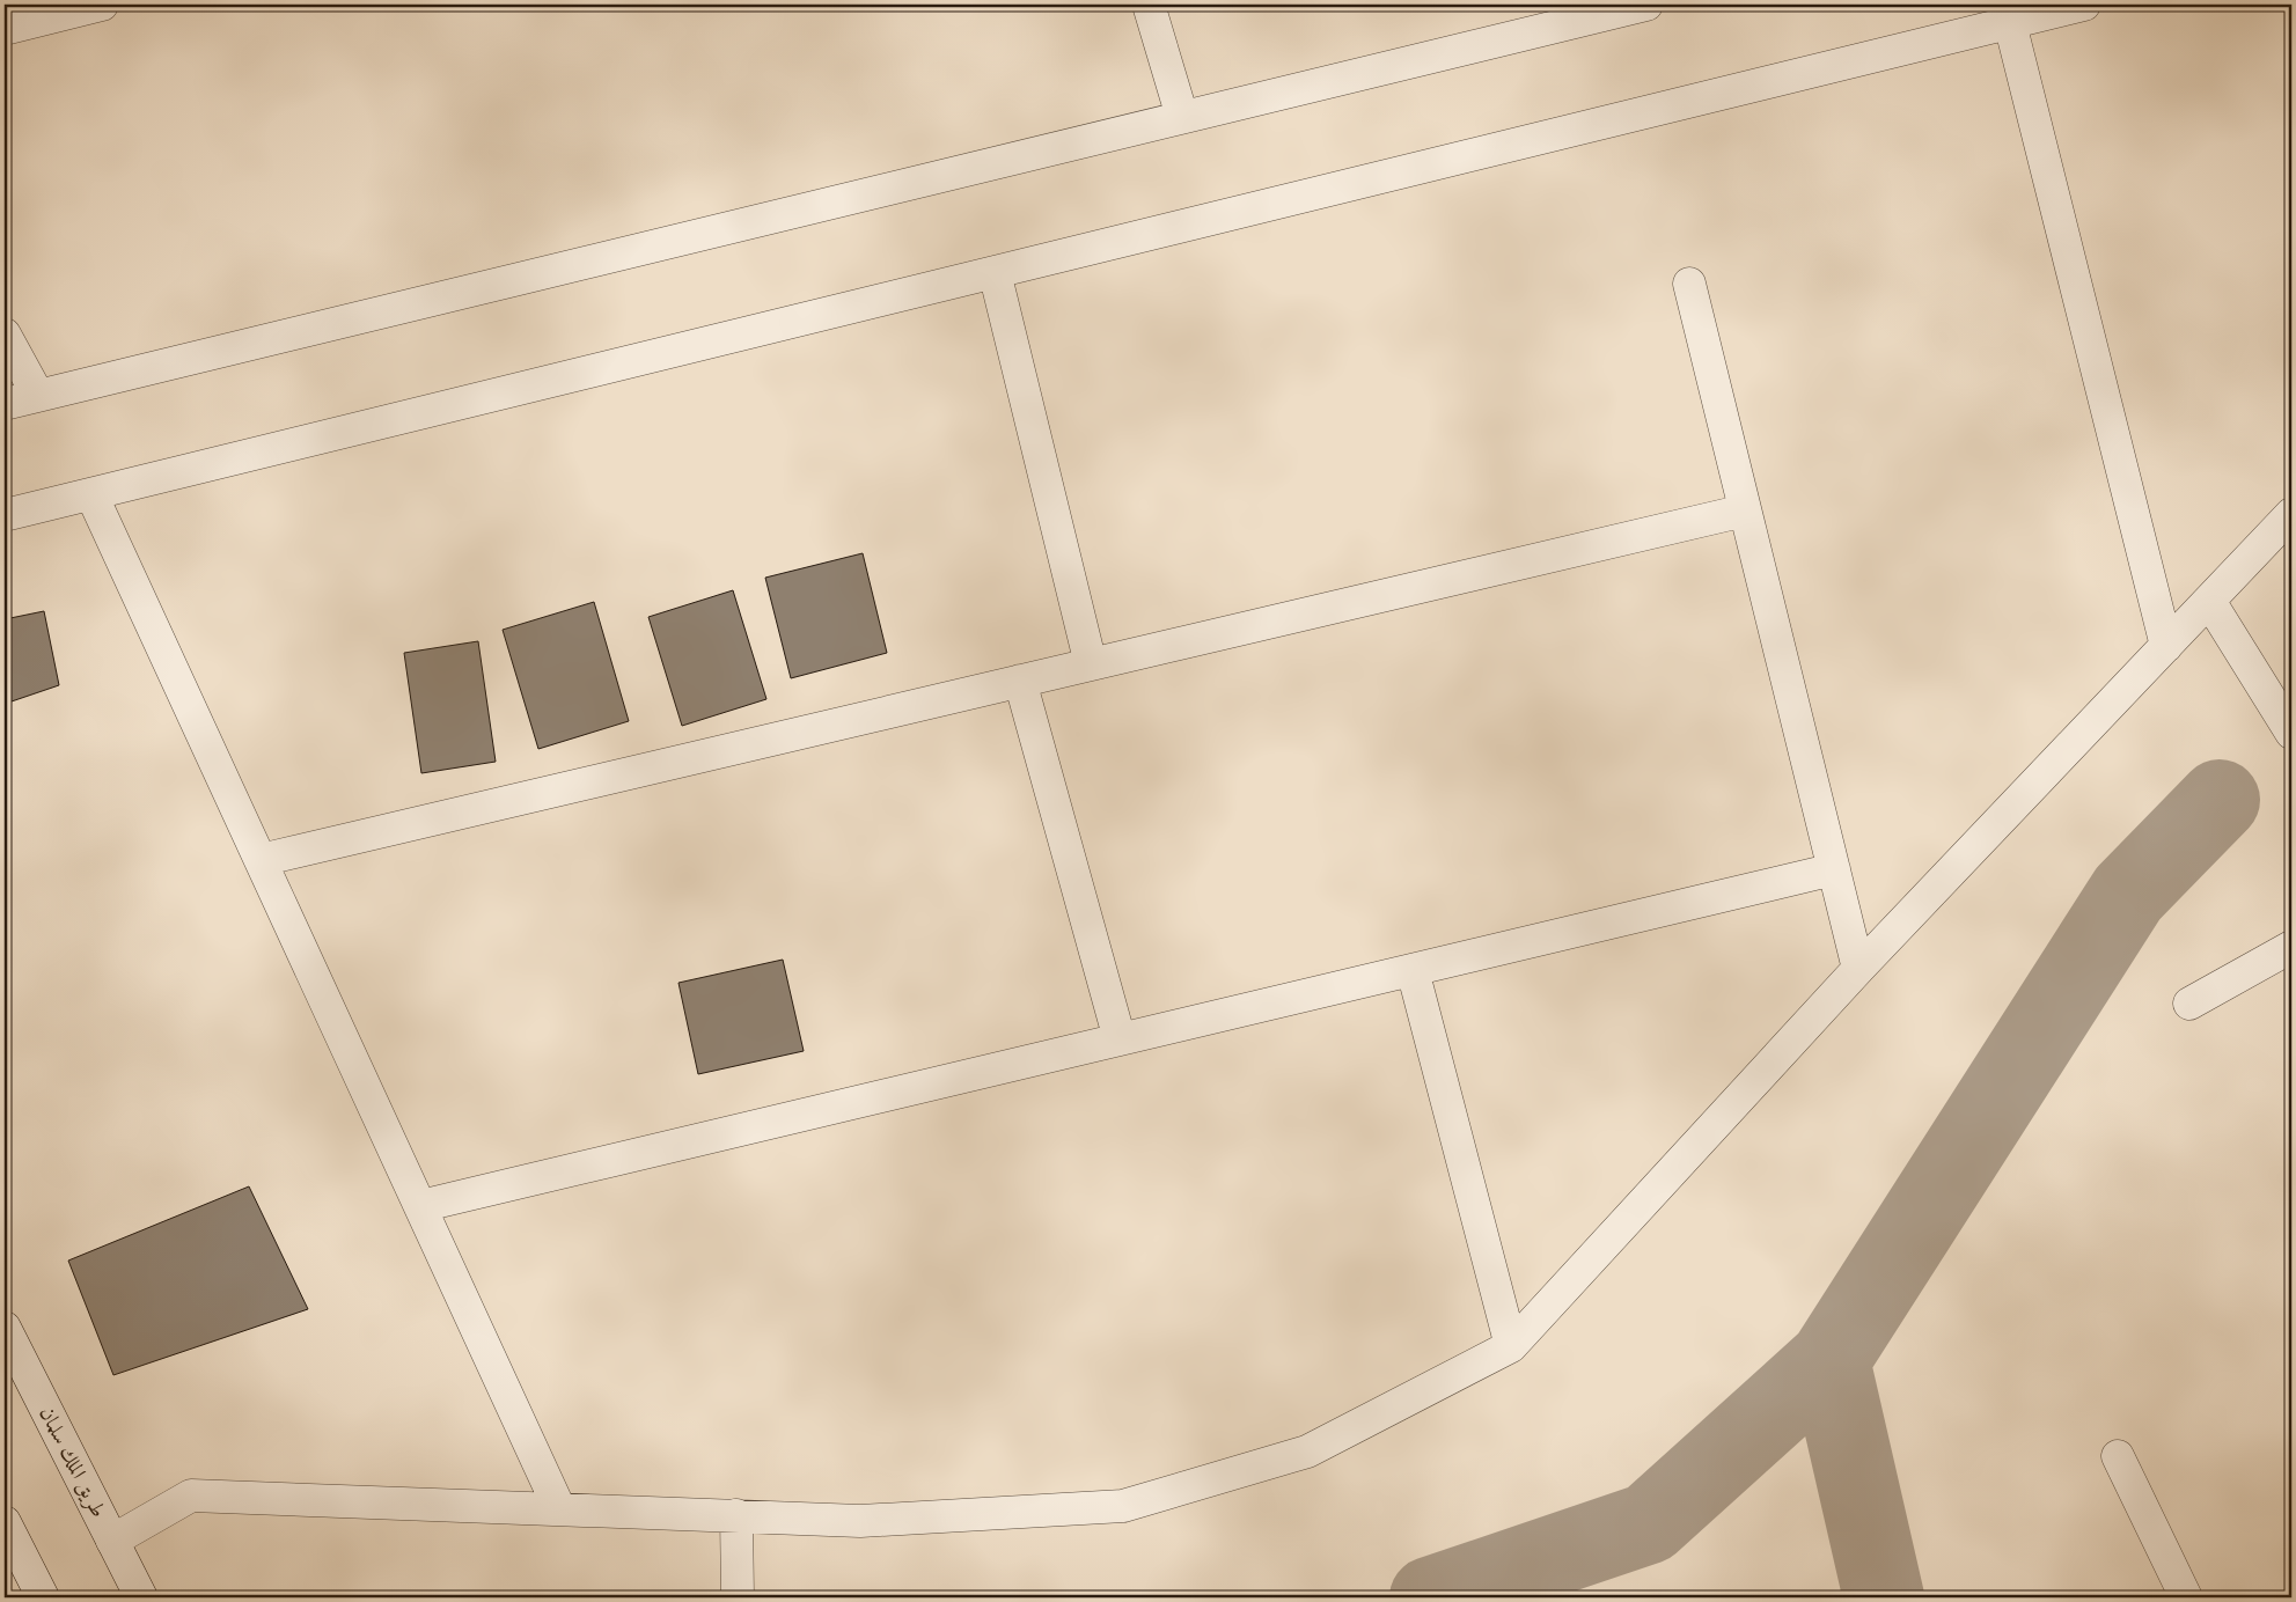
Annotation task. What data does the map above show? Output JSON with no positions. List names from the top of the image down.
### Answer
{
  "streets": {
    "street": ["طريق الملك سلمان"]
  }
}
